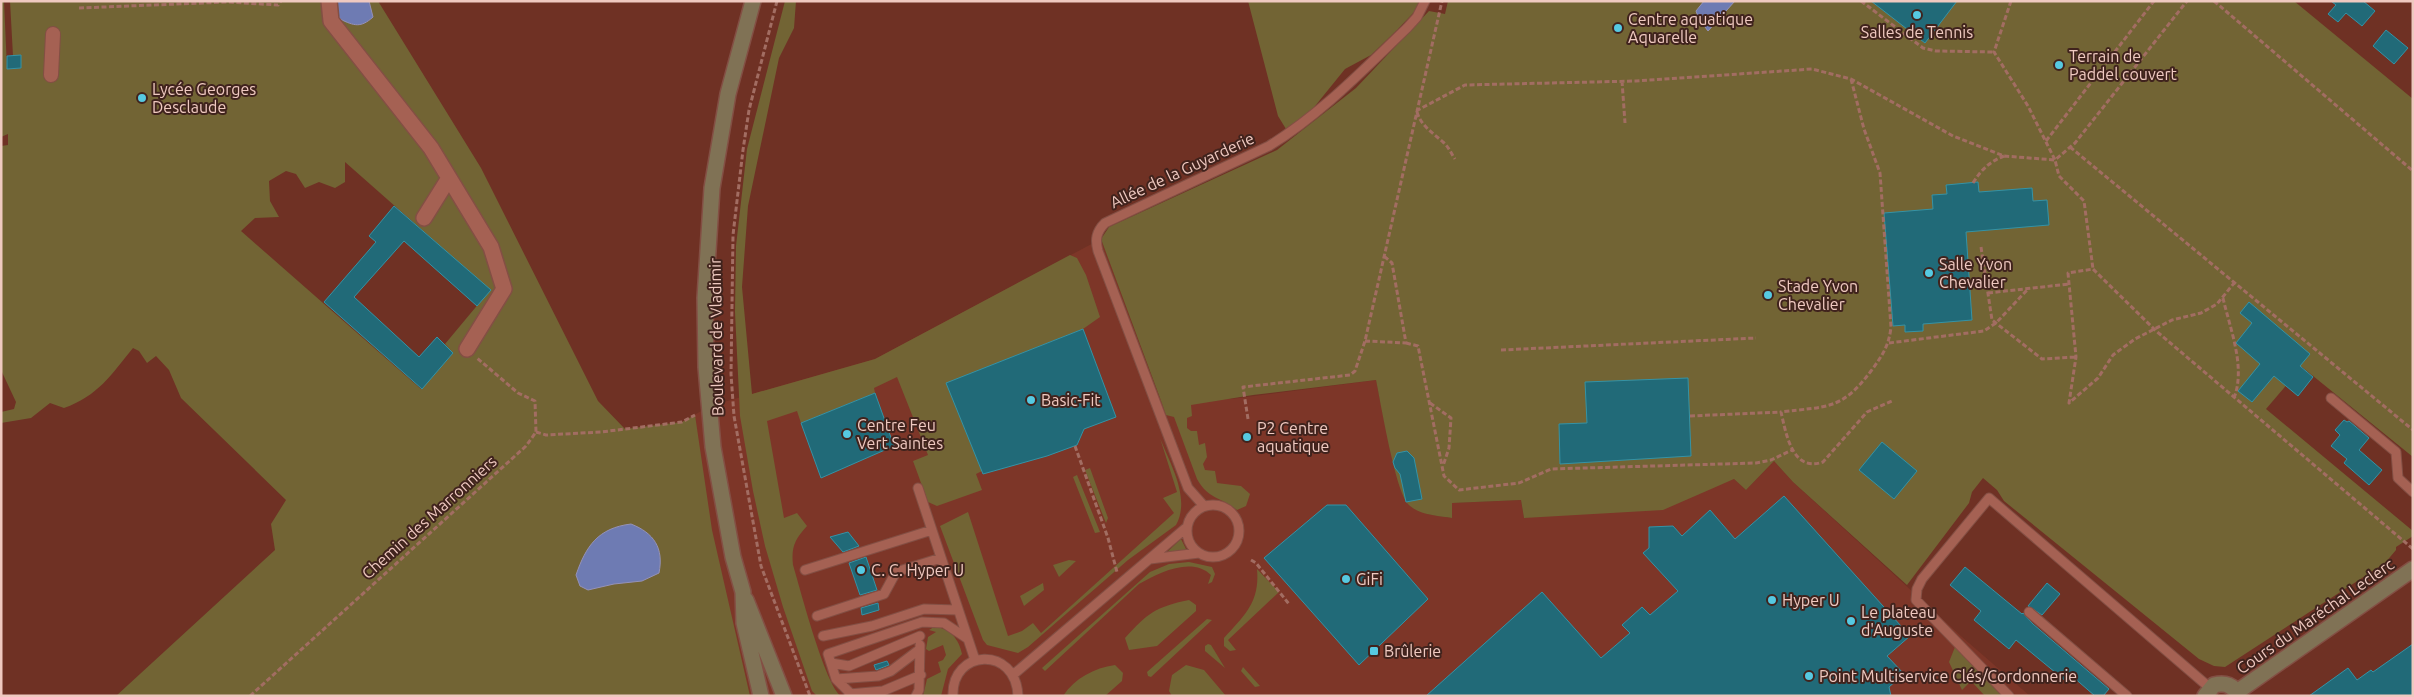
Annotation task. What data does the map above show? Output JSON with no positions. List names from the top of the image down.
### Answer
{
  "streets": {
    "main road": ["Boulevard de Vladimir", "Cours du Maréchal Leclerc"],
    "lane": ["Allée de la Guyarderie"],
    "path": ["Chemin des Marronniers"]
  },
  "places": {
    "other": [
      "Salles de Tennis",
      "Centre aquatique Aquarelle",
      "Terrain de Paddel couvert",
      "Lycée Georges Desclaude",
      "Salle Yvon Chevalier",
      "Stade Yvon Chevalier",
      "Basic-Fit",
      "Centre Feu Vert Saintes",
      "P2 Centre aquatique",
      "C. C. Hyper U",
      "GiFi",
      "Hyper U",
      "Le plateau d'Auguste",
      "Point Multiservice Clés/Cordonnerie"
    ],
    "transit": ["Brûlerie"]
  }
}
